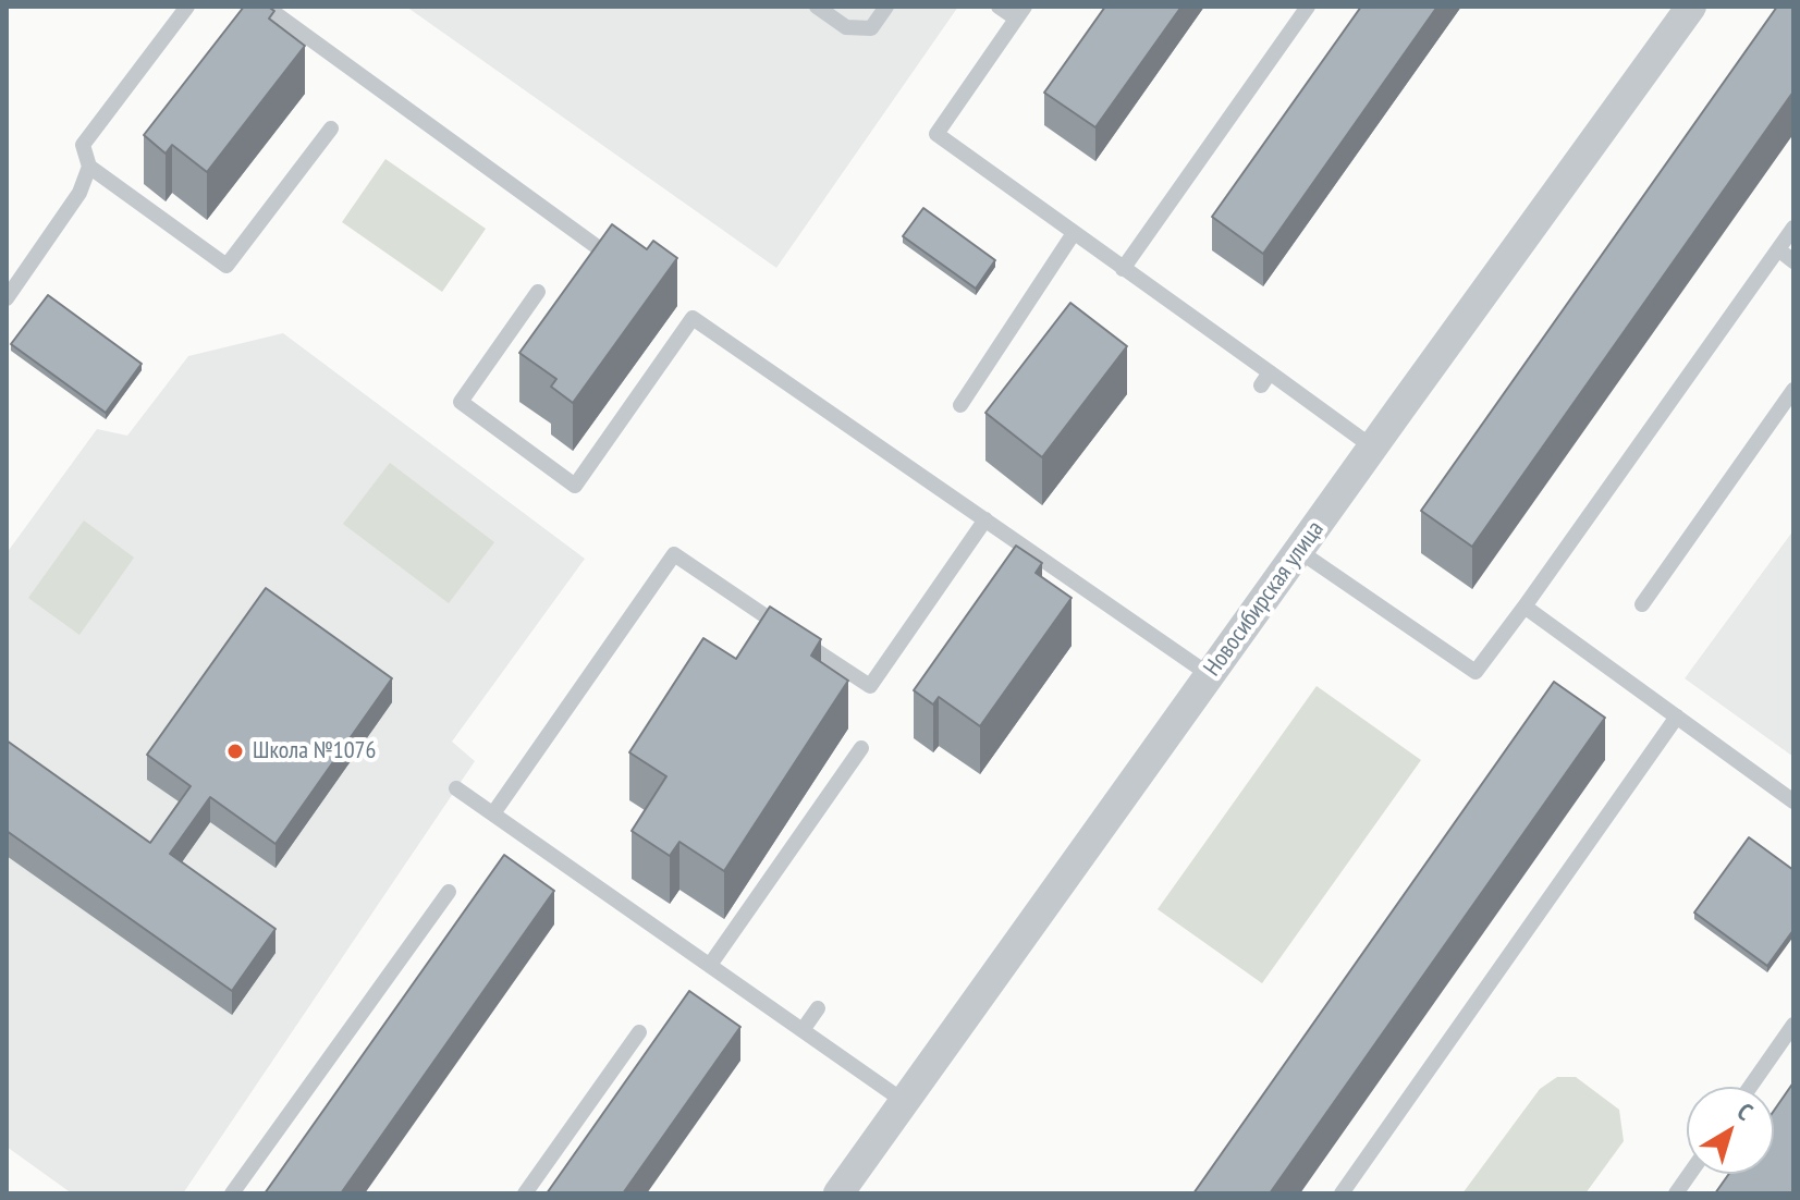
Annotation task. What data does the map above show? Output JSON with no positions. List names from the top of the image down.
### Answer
{
  "streets": {
    "street": ["Новосибирская улица"]
  },
  "places": ["Школа №1076"],
  "north": "top right"
}
